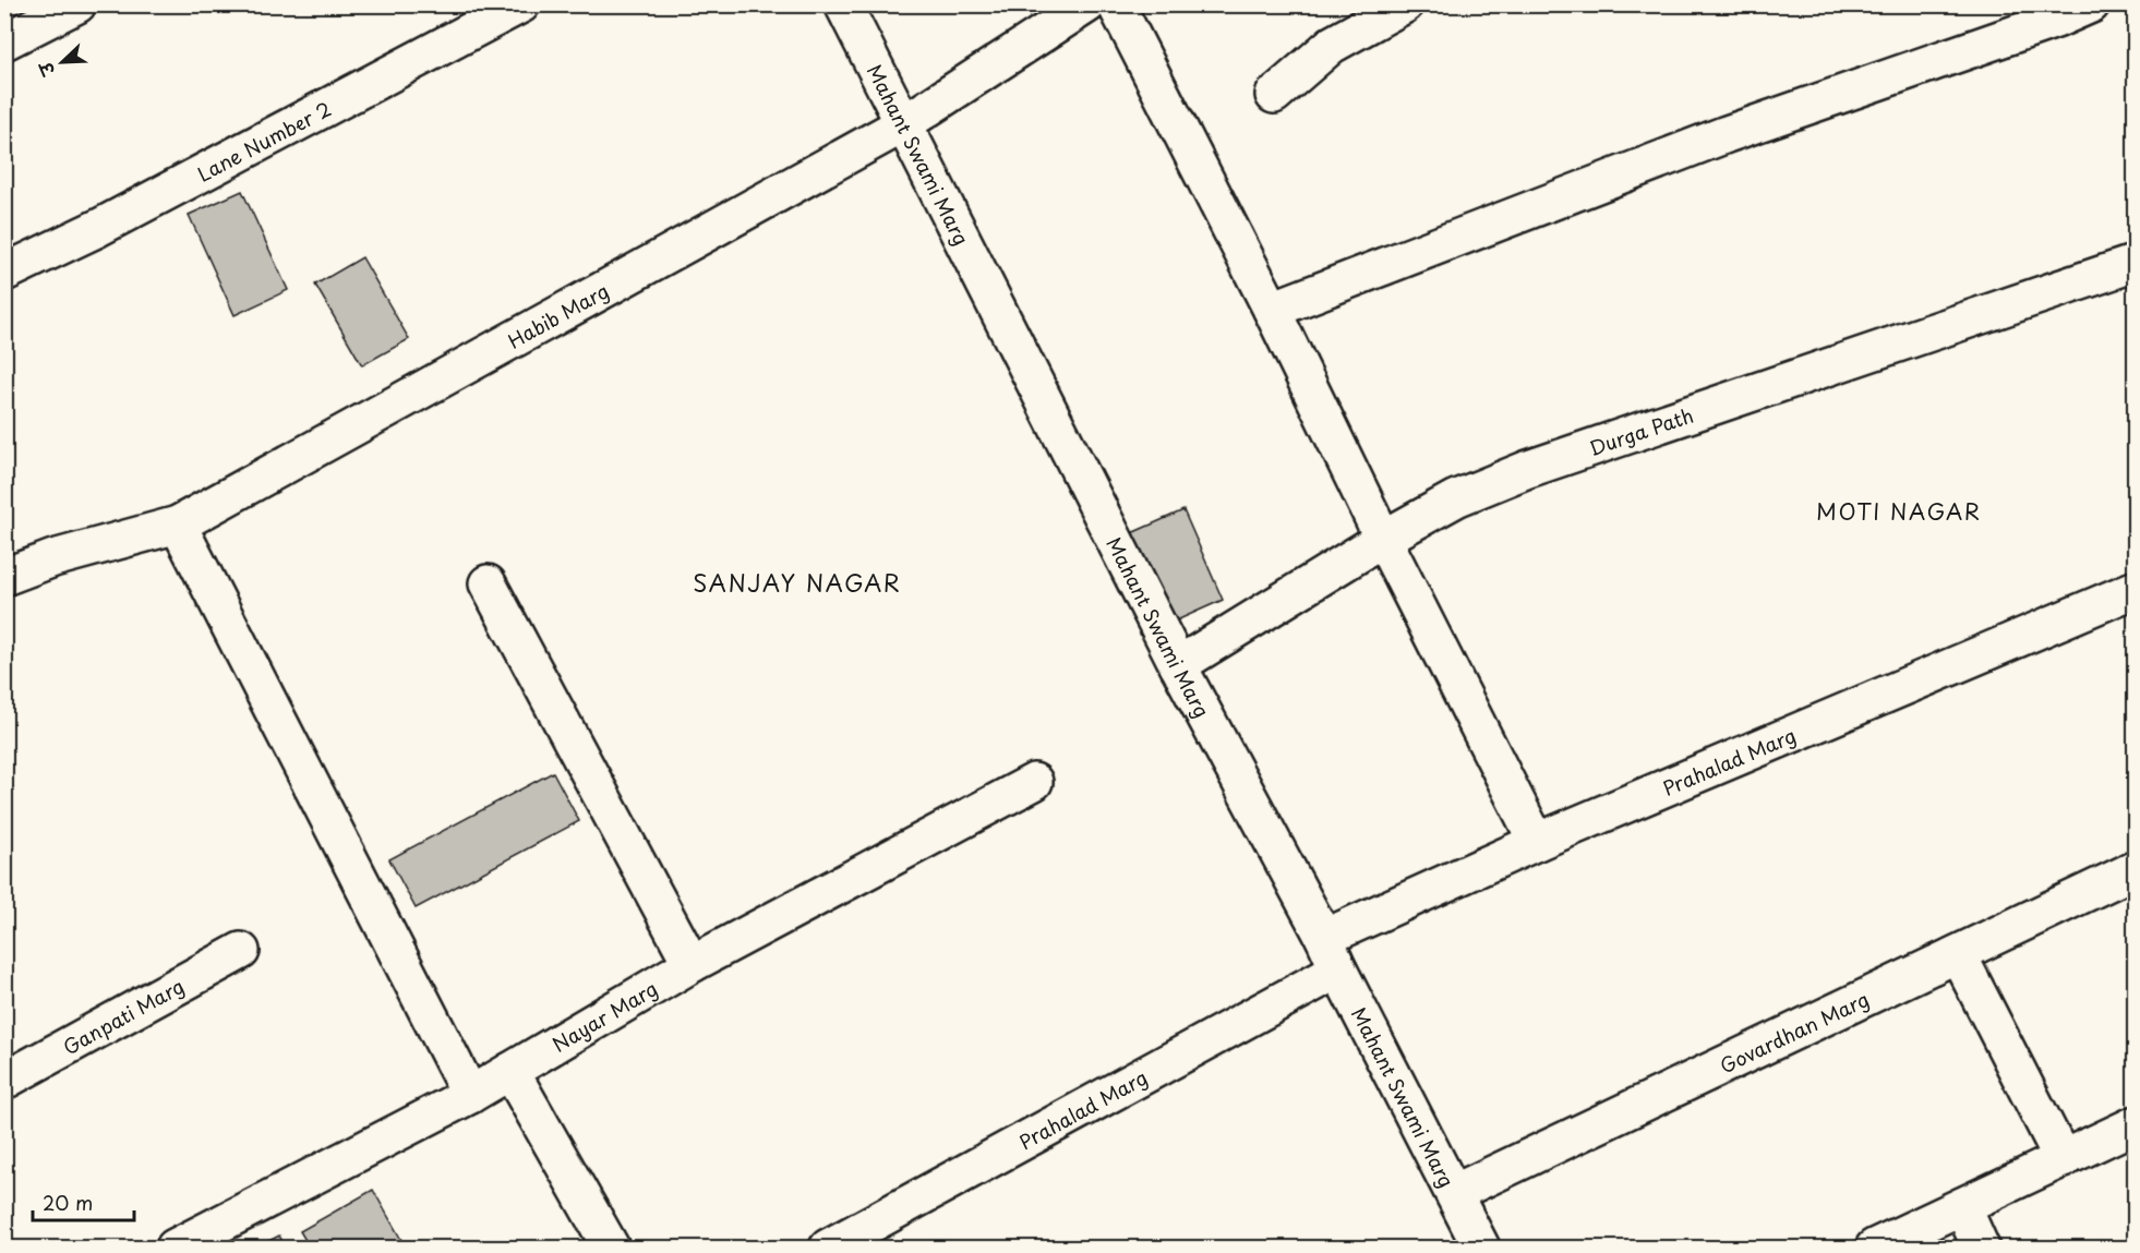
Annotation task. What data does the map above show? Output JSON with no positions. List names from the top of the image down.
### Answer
{
  "streets": {
    "street": [
      "Lane Number 2",
      "Mahant Swami Marg",
      "Habib Marg",
      "Durga Path",
      "Prahalad Marg",
      "Ganpati Marg",
      "Nayar Marg",
      "Govardhan Marg"
    ]
  },
  "crossings": [
    ["Mahant Swami Marg", "Habib Marg"],
    ["Mahant Swami Marg", "Durga Path"],
    ["Mahant Swami Marg", "Prahalad Marg"],
    ["Mahant Swami Marg", "Govardhan Marg"]
  ],
  "districts": ["MOTI NAGAR", "SANJAY NAGAR"],
  "scale_bar": "20 m",
  "north": "bottom left"
}
